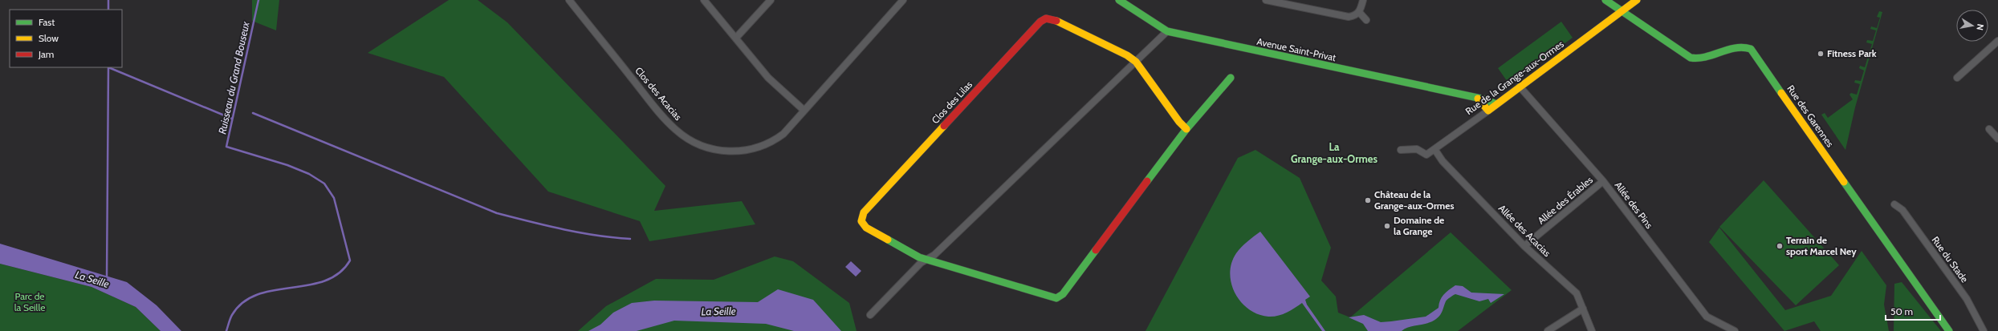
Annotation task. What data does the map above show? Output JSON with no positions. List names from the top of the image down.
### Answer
{
  "streets": {
    "street": [
      "Avenue Saint-Privat",
      "Rue de la Grange-aux-Ormes",
      "Clos des Acacias",
      "Clos des Lilas",
      "Rue des Garennes",
      "Allée des Érables",
      "Allée des Pins",
      "Allée des Acacias",
      "Rue du Stade"
    ]
  },
  "crossings": [
    ["Avenue Saint-Privat", "Rue de la Grange-aux-Ormes"],
    ["Rue de la Grange-aux-Ormes", "Rue des Garennes"],
    ["Rue de la Grange-aux-Ormes", "Allée des Pins"],
    ["Rue de la Grange-aux-Ormes", "Allée des Acacias"],
    ["Allée des Érables", "Allée des Pins"],
    ["Allée des Érables", "Allée des Acacias"]
  ],
  "districts": ["La Grange-aux-Ormes"],
  "water": ["Ruisseau du Grand Bouseux", "La Seille"],
  "parks": ["Parc de la Seille"],
  "places": [
    "Fitness Park",
    "Château de la Grange-aux-Ormes",
    "Domaine de la Grange",
    "Terrain de sport Marcel Ney"
  ],
  "legend": ["Fast", "Slow", "Jam"],
  "scale_bar": "50 m",
  "north": "right"
}
